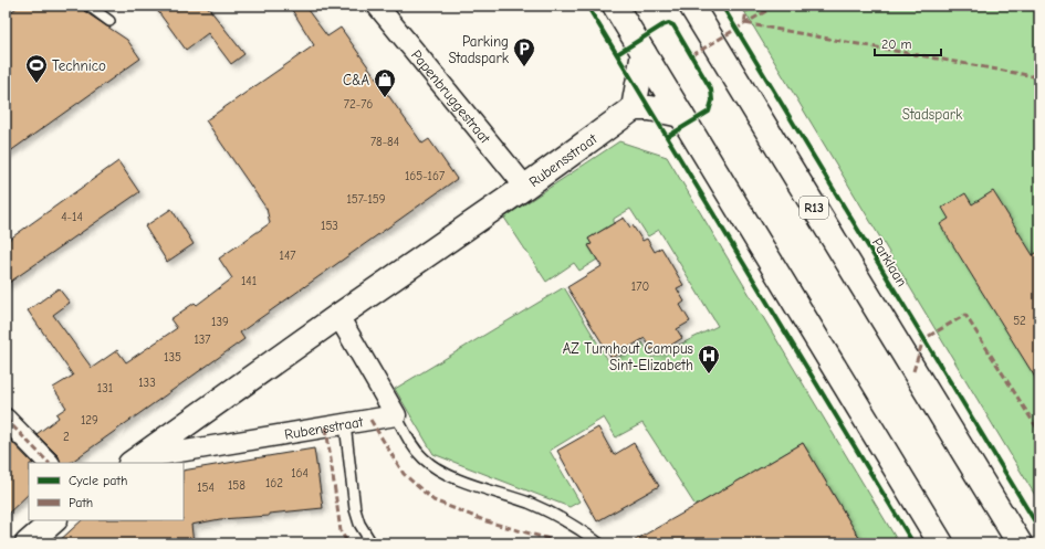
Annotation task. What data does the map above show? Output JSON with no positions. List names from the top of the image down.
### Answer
{
  "streets": {
    "main road": ["Rubensstraat", "R13"],
    "street": ["Papenbruggestraat"],
    "cycle path": ["Parklaan"]
  },
  "crossings": [
    ["Papenbruggestraat", "Rubensstraat"]
  ],
  "parks": ["Stadspark"],
  "places": {
    "parking": ["Parking Stadspark"],
    "sports": ["Technico"],
    "shop": ["C&A"],
    "hospital": ["AZ Turnhout Campus Sint-Elizabeth"]
  },
  "house_numbers": [
    "72-76",
    "78-84",
    "165-167",
    "157-159",
    "4-14",
    "153",
    "147",
    "141",
    "170",
    "52",
    "139",
    "137",
    "135",
    "133",
    "131",
    "129",
    "2",
    "164",
    "162",
    "158",
    "154"
  ],
  "legend": ["Cycle path", "Path"],
  "scale_bar": "20 m"
}
